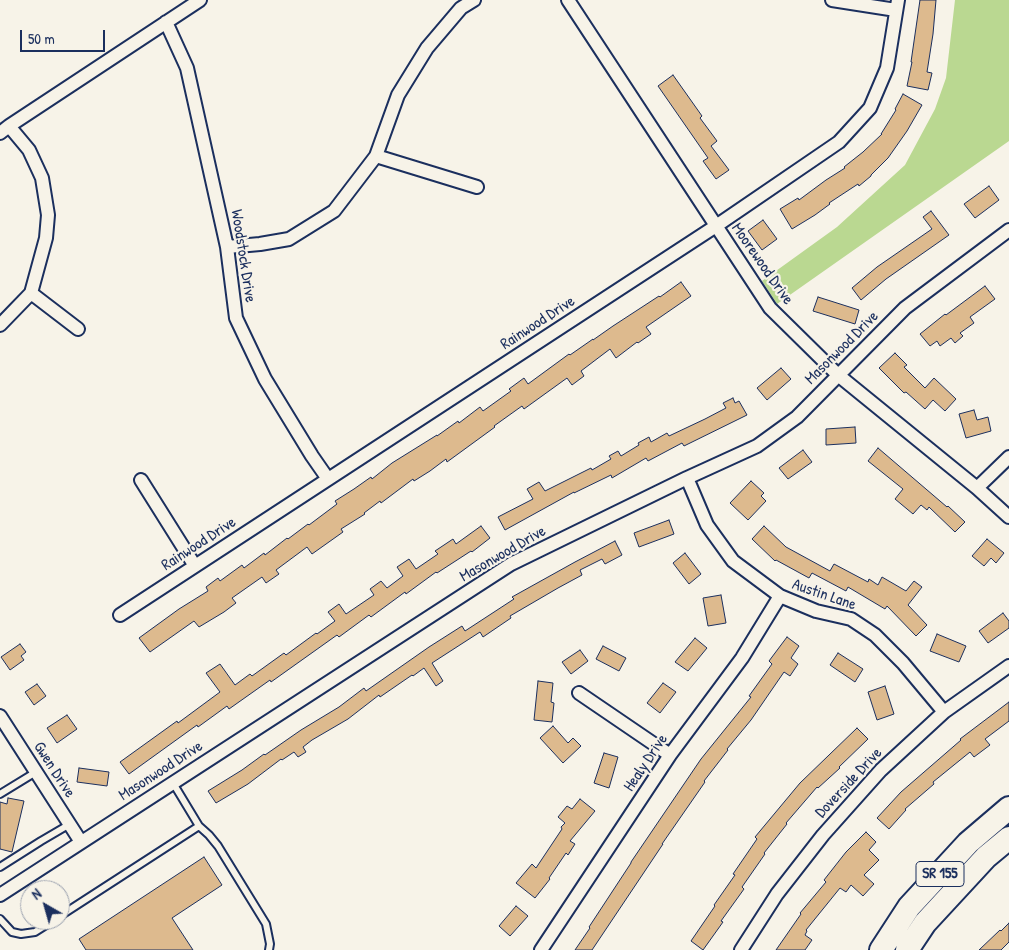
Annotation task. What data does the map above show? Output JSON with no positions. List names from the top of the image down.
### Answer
{
  "streets": {
    "highway": ["SR 155"],
    "street": [
      "Woodstock Drive",
      "Moorewood Drive",
      "Rainwood Drive",
      "Masonwood Drive",
      "Austin Lane",
      "Healy Drive",
      "Gwen Drive",
      "Doverside Drive"
    ]
  },
  "crossings": [
    ["Woodstock Drive", "Rainwood Drive"],
    ["Moorewood Drive", "Rainwood Drive"],
    ["Moorewood Drive", "Masonwood Drive"],
    ["Masonwood Drive", "Austin Lane"],
    ["Masonwood Drive", "Gwen Drive"],
    ["Austin Lane", "Healy Drive"],
    ["Austin Lane", "Doverside Drive"]
  ],
  "scale_bar": "50 m",
  "north": "top left"
}
